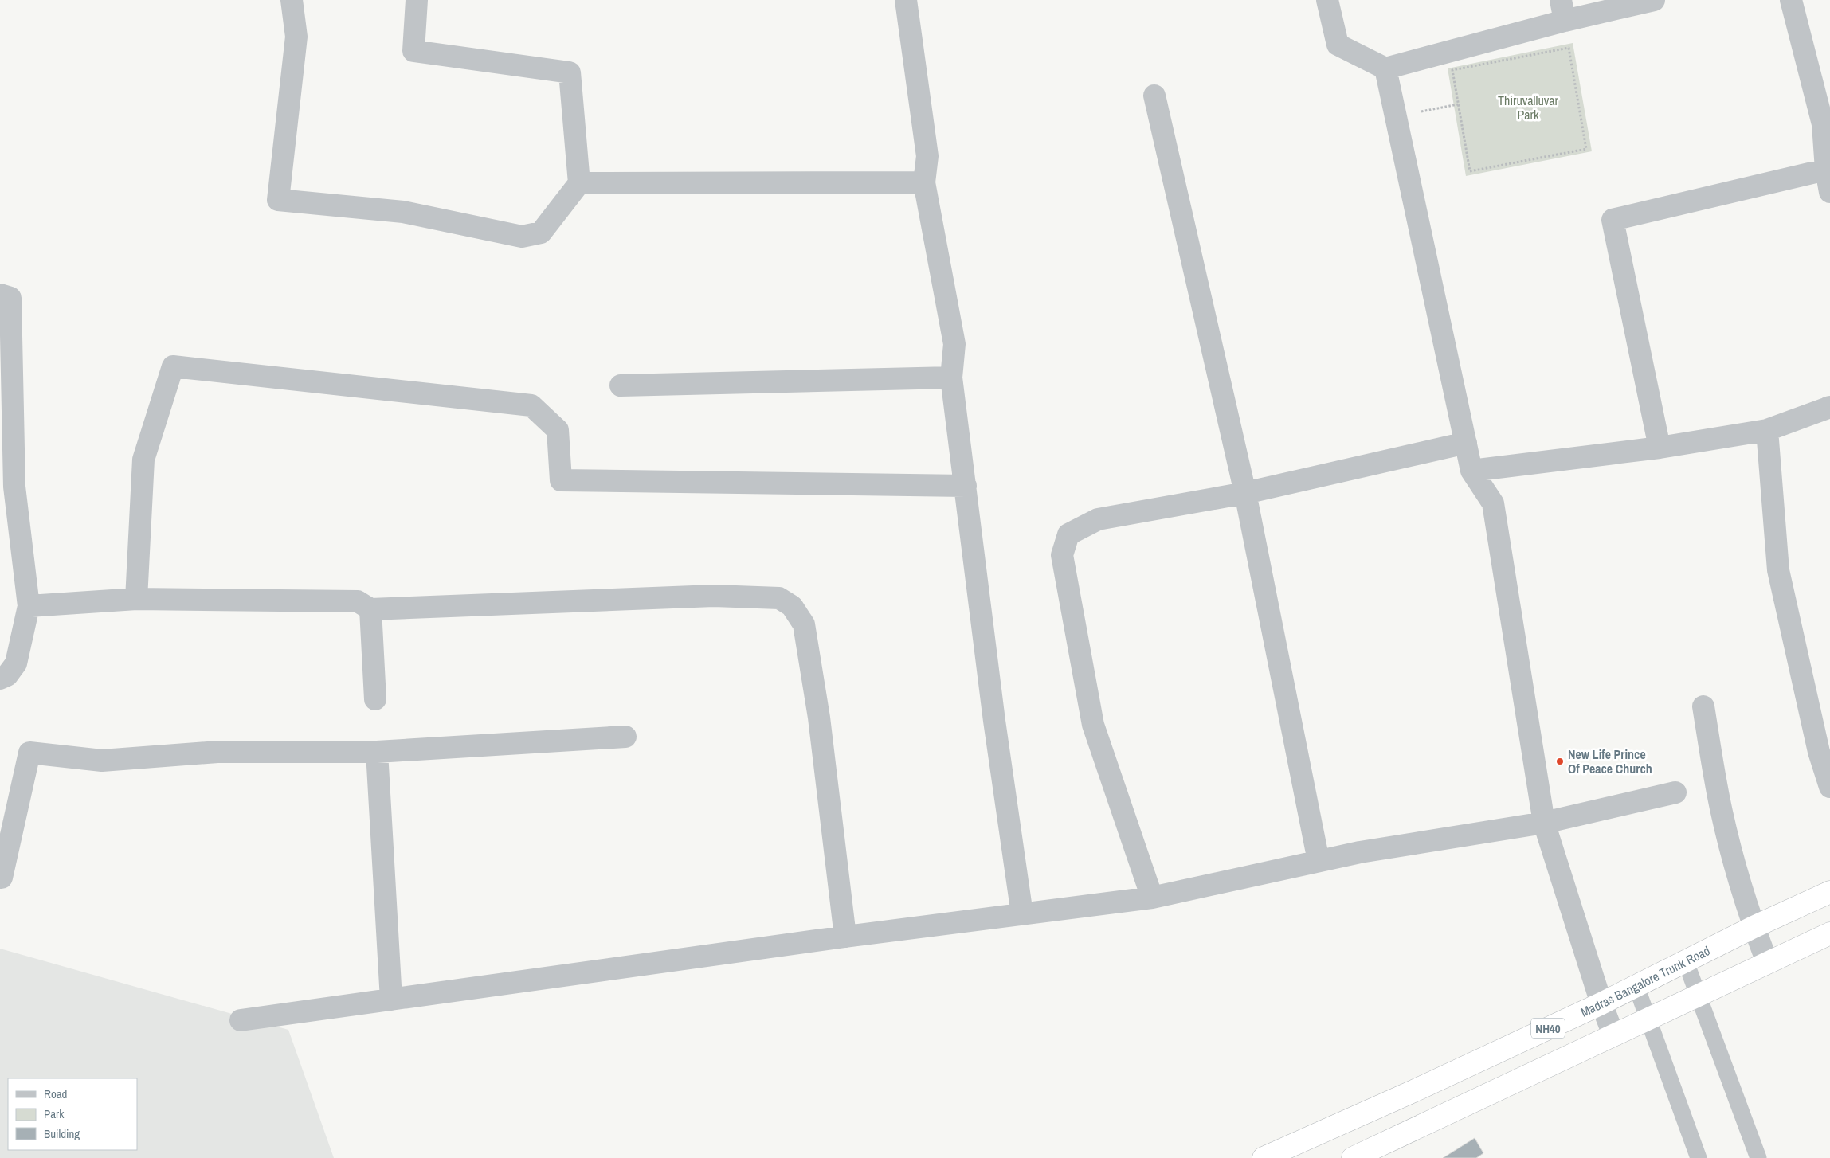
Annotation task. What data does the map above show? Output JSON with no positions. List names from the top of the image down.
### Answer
{
  "streets": {
    "highway": ["Madras Bangalore Trunk Road", "NH40"]
  },
  "parks": ["Thiruvalluvar Park"],
  "places": ["New Life Prince Of Peace Church"],
  "legend": ["Road", "Park", "Building"]
}
